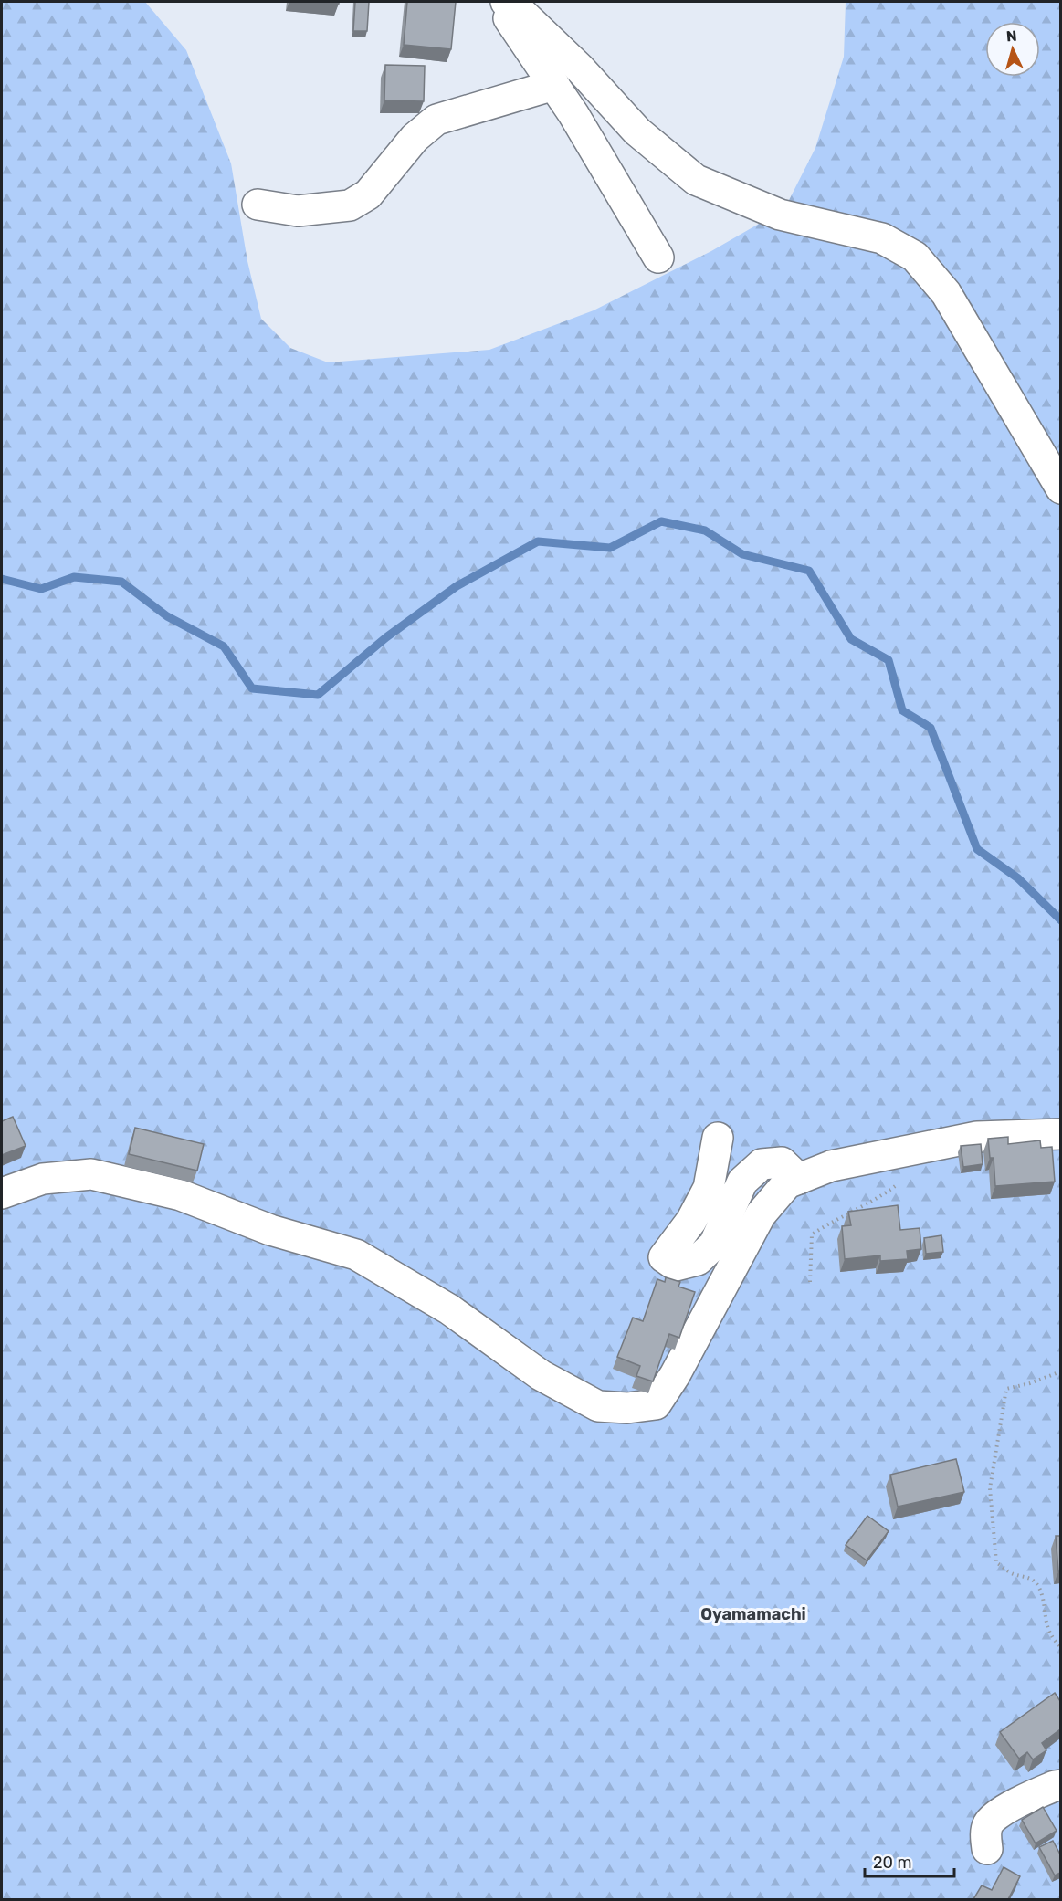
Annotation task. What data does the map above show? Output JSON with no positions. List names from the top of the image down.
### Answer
{
  "districts": ["Oyamamachi"],
  "scale_bar": "20 m",
  "north": "top"
}
